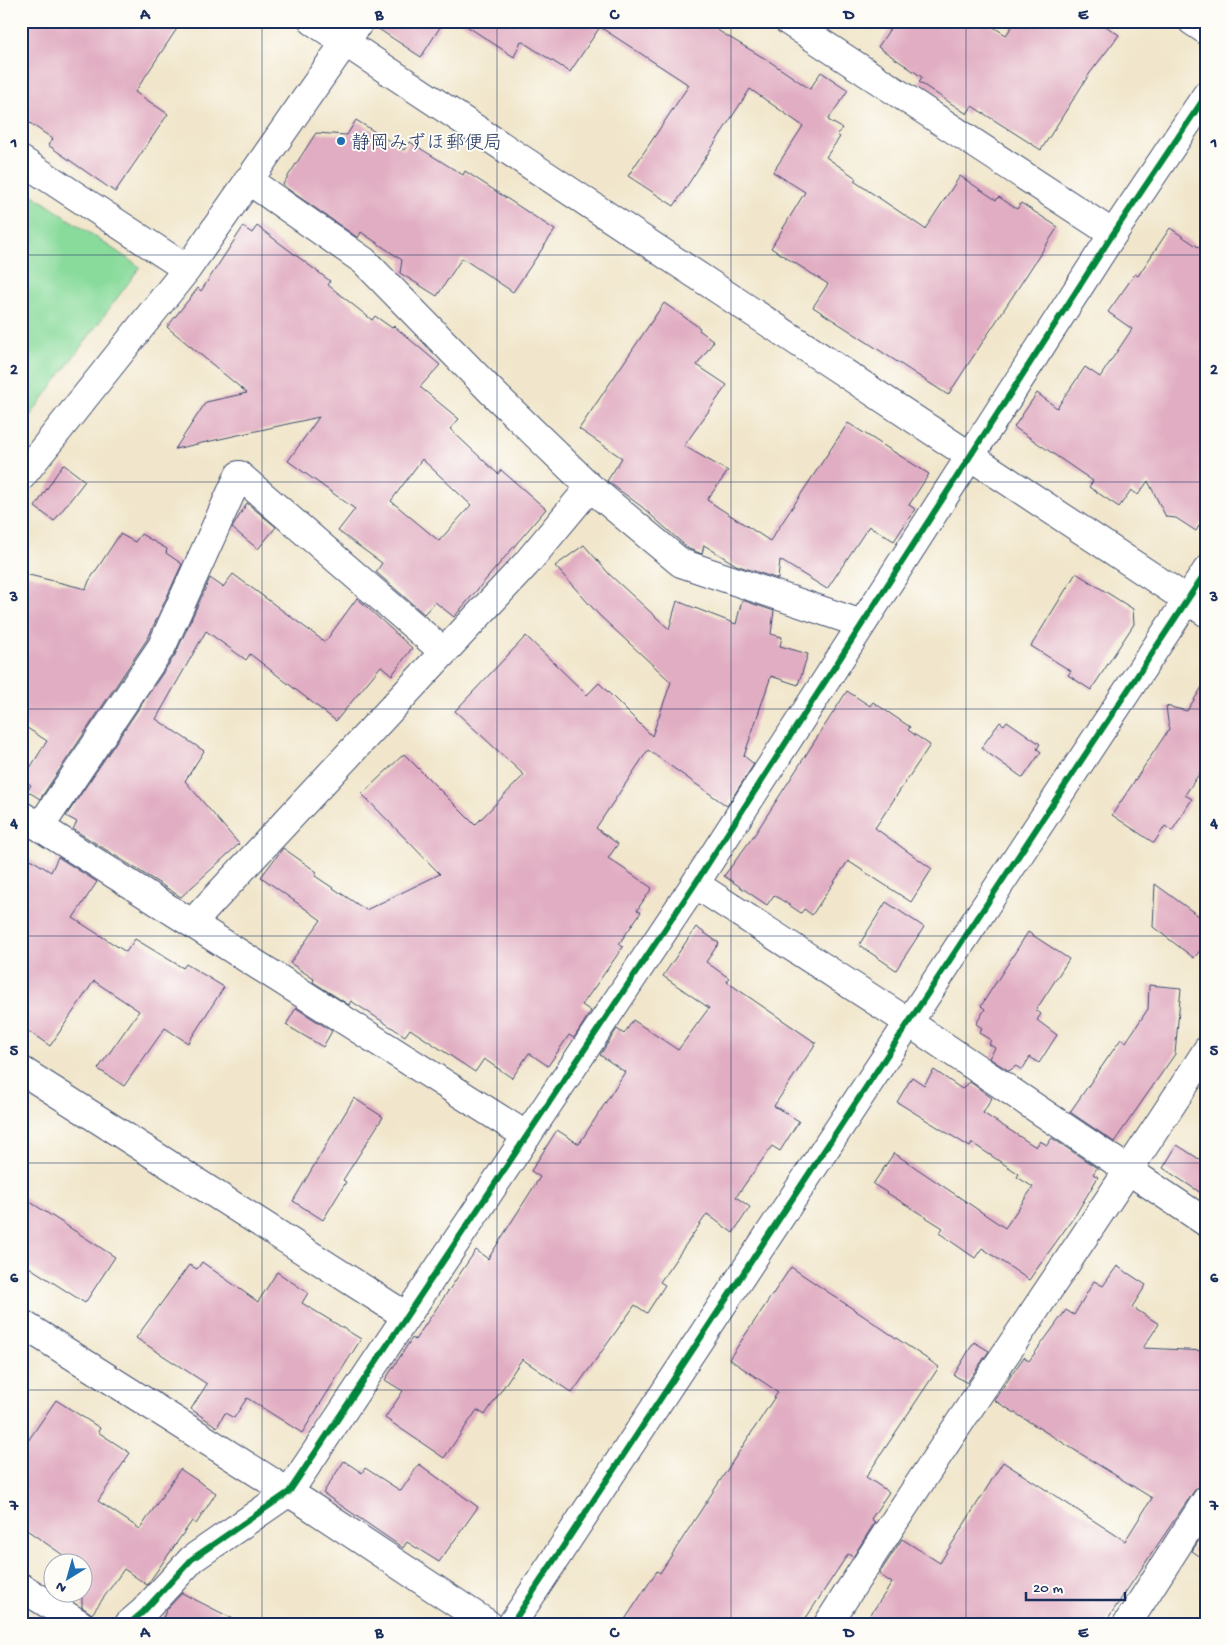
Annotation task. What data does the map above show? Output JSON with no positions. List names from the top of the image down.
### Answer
{
  "places": ["静岡みずほ郵便局"],
  "scale_bar": "20 m",
  "north": "bottom left",
  "grid": {
    "columns": [
      "A",
      "B",
      "C",
      "D",
      "E"
    ],
    "rows": [
      "1",
      "2",
      "3",
      "4",
      "5",
      "6",
      "7"
    ]
  }
}
